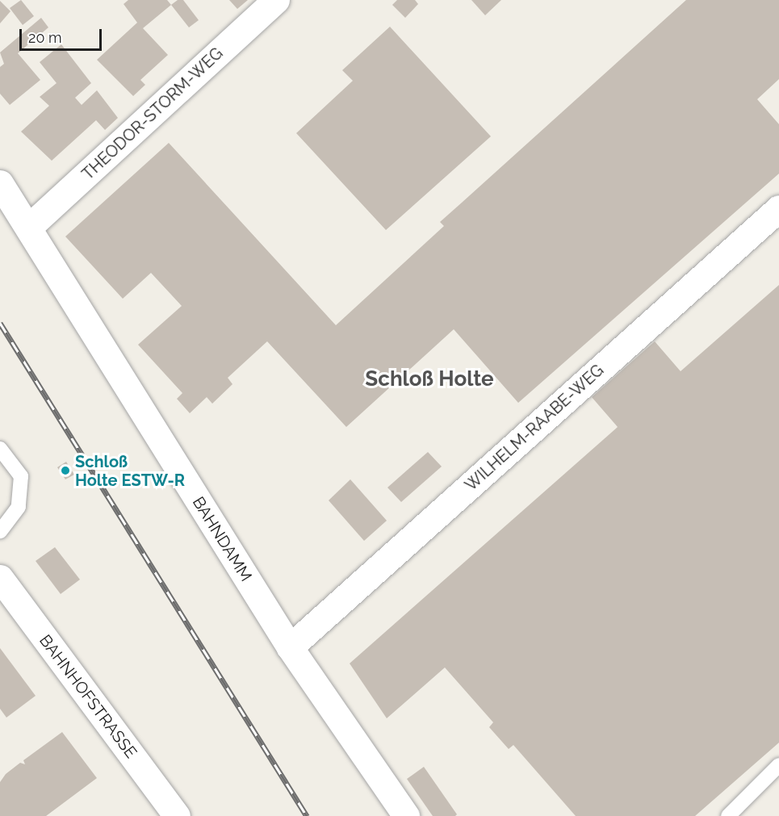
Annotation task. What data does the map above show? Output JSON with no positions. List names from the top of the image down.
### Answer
{
  "streets": {
    "street": [
      "THEODOR-STORM-WEG",
      "WILHELM-RAABE-WEG",
      "BAHNDAMM",
      "BAHNHOFSTRASSE"
    ]
  },
  "crossings": [
    ["THEODOR-STORM-WEG", "BAHNDAMM"],
    ["WILHELM-RAABE-WEG", "BAHNDAMM"]
  ],
  "districts": ["Schloß Holte"],
  "places": ["Schloß Holte ESTW-R"],
  "scale_bar": "20 m"
}
